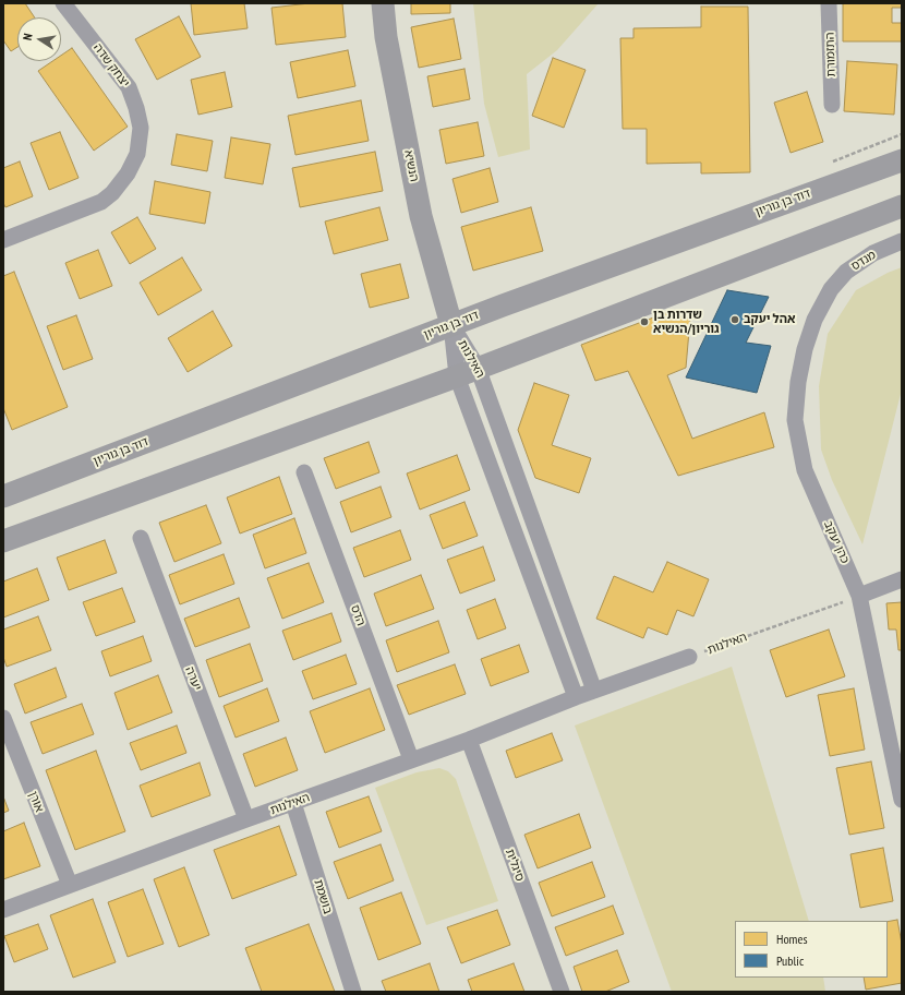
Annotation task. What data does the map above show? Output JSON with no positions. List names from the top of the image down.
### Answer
{
  "streets": {
    "main road": ["הנשיא", "דוד בן גוריון"],
    "street": [
      "התזמורת",
      "יצחק שדה",
      "מנדס",
      "האילנות",
      "כהן יעקב",
      "הדס",
      "יערה",
      "אורן",
      "סיגלית",
      "בושמת"
    ]
  },
  "crossings": [
    ["הנשיא", "דוד בן גוריון"],
    ["הנשיא", "האילנות"],
    ["דוד בן גוריון", "האילנות"],
    ["מנדס", "כהן יעקב"],
    ["האילנות", "כהן יעקב"],
    ["האילנות", "הדס"],
    ["האילנות", "יערה"],
    ["האילנות", "אורן"],
    ["האילנות", "סיגלית"],
    ["האילנות", "בושמת"]
  ],
  "places": ["אהל יעקב", "שדרות בן גוריון/הנשיא"],
  "legend": ["Homes", "Public"],
  "north": "left"
}
